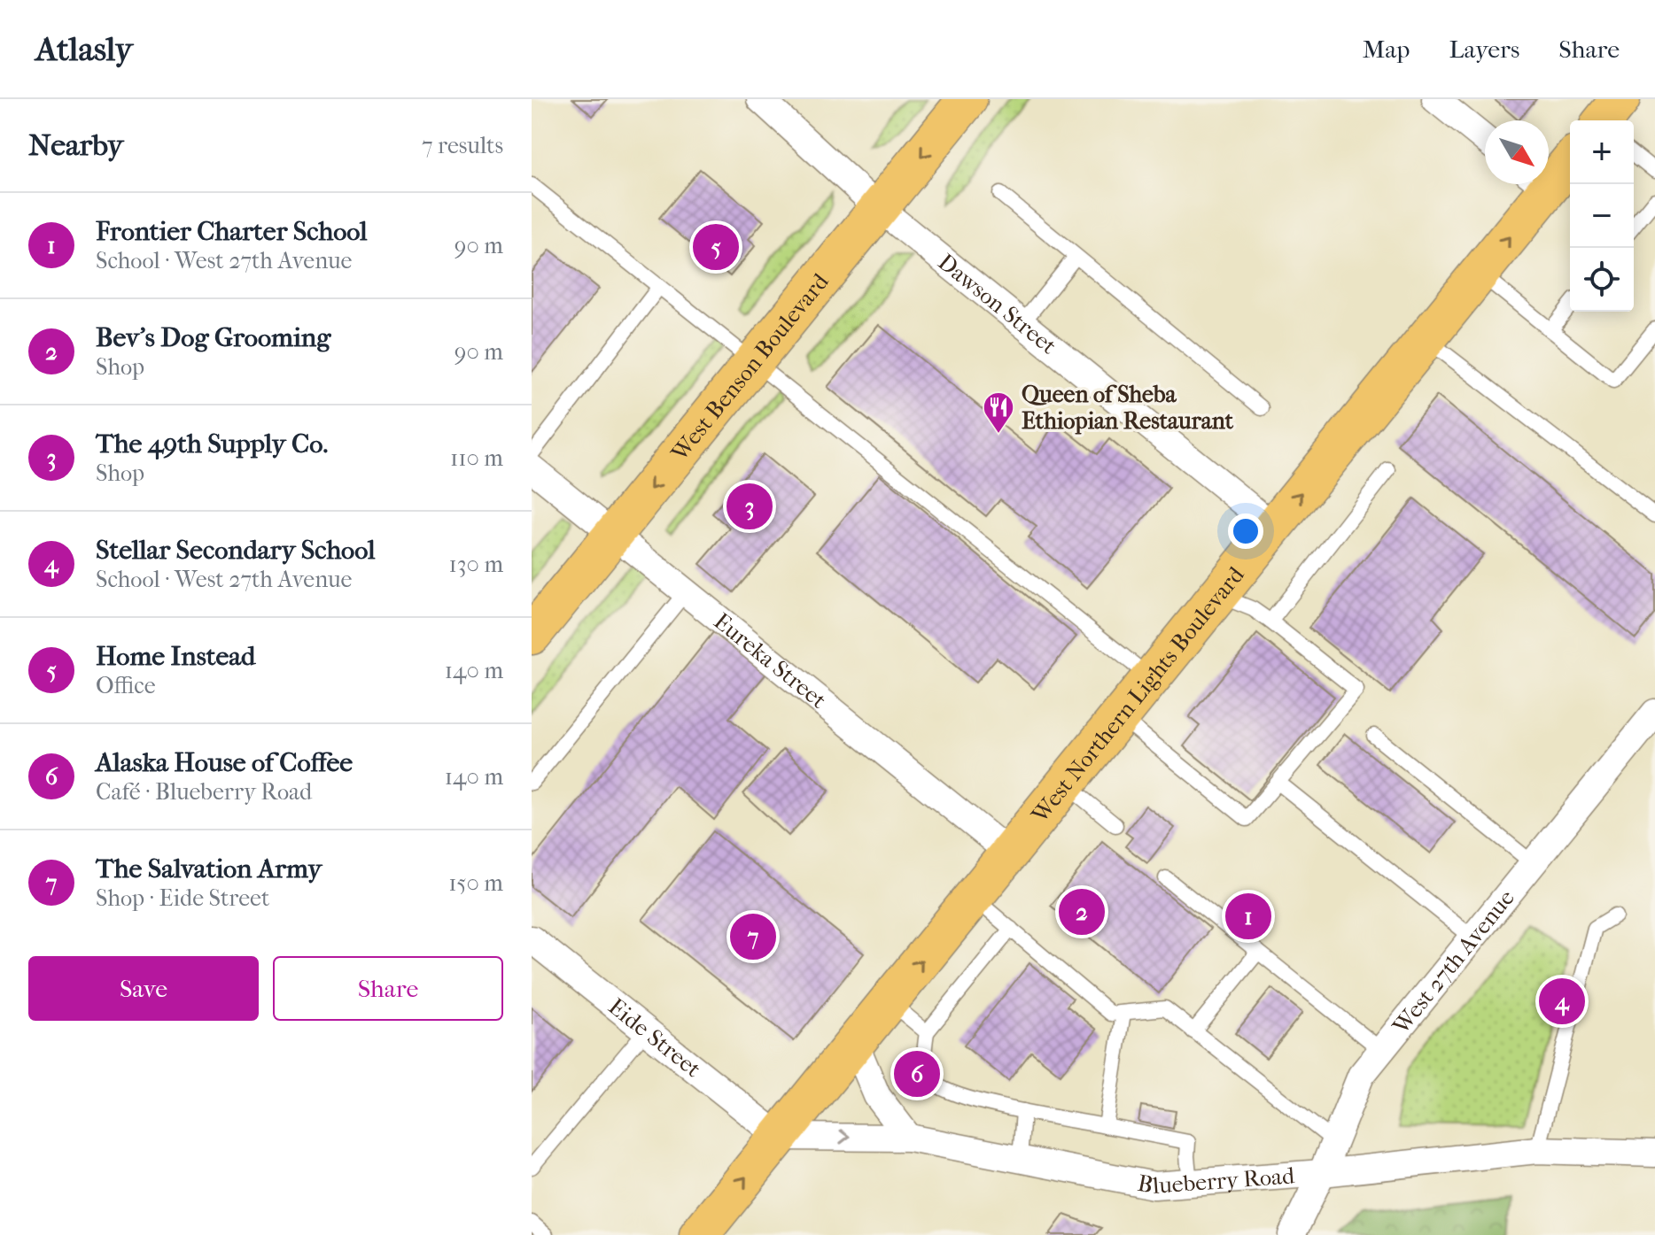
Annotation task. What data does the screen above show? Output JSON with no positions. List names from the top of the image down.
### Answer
{
  "streets": {
    "main road": ["West Benson Boulevard", "West Northern Lights Boulevard"],
    "street": [
      "Dawson Street",
      "Eureka Street",
      "West 27th Avenue",
      "Eide Street",
      "Blueberry Road"
    ]
  },
  "crossings": [
    ["Dawson Street", "West Benson Boulevard"],
    ["Dawson Street", "West Northern Lights Boulevard"],
    ["West Benson Boulevard", "Eureka Street"],
    ["Eureka Street", "West Northern Lights Boulevard"],
    ["West Northern Lights Boulevard", "Eide Street"],
    ["West Northern Lights Boulevard", "Blueberry Road"],
    ["West 27th Avenue", "Blueberry Road"],
    ["Eide Street", "Blueberry Road"]
  ],
  "one_way": ["West Benson Boulevard", "West Northern Lights Boulevard"],
  "places": {
    "restaurant": ["Queen of Sheba Ethiopian Restaurant"]
  },
  "north": "bottom right",
  "page": {
    "header": "Atlasly",
    "nav": ["Map", "Layers", "Share"],
    "heading": ["Nearby", "7 results"],
    "map_buttons": ["+", "−"],
    "list": [
      {
        "mark": "1",
        "name": "Frontier Charter School",
        "note": "School · West 27th Avenue",
        "value": "90 m"
      },
      {
        "mark": "2",
        "name": "Bev's Dog Grooming",
        "note": "Shop",
        "value": "90 m"
      },
      {
        "mark": "3",
        "name": "The 49th Supply Co.",
        "note": "Shop",
        "value": "110 m"
      },
      {
        "mark": "4",
        "name": "Stellar Secondary School",
        "note": "School · West 27th Avenue",
        "value": "130 m"
      },
      {
        "mark": "5",
        "name": "Home Instead",
        "note": "Office",
        "value": "140 m"
      },
      {
        "mark": "6",
        "name": "Alaska House of Coffee",
        "note": "Café · Blueberry Road",
        "value": "140 m"
      },
      {
        "mark": "7",
        "name": "The Salvation Army",
        "note": "Shop · Eide Street",
        "value": "150 m"
      }
    ],
    "pins": [
      "5",
      "3",
      "2",
      "1",
      "7",
      "4",
      "6"
    ],
    "buttons": ["Save", "Share"]
  }
}
